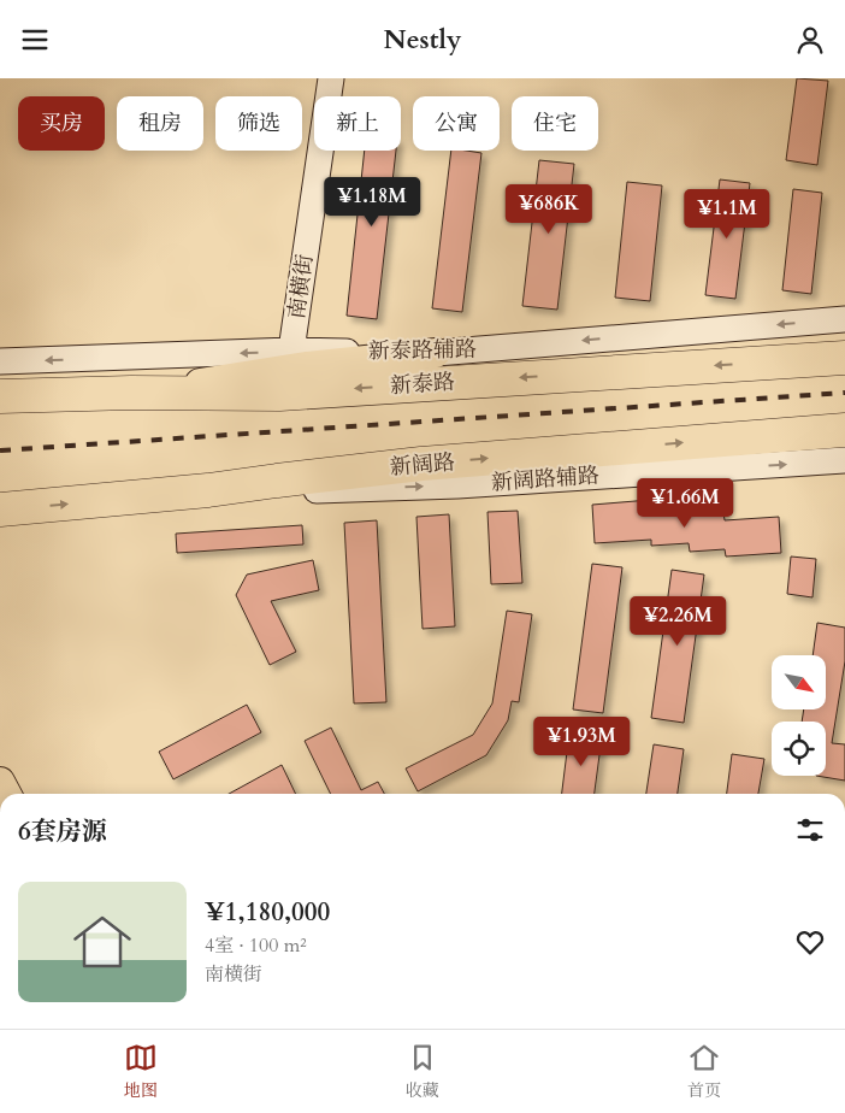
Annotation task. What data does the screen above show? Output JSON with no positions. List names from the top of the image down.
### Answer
{
  "streets": {
    "highway": ["新泰路", "新阔路"],
    "street": ["南横街", "新泰路辅路", "新阔路辅路"]
  },
  "crossings": [
    ["南横街", "新泰路辅路"],
    ["新阔路", "新阔路辅路"]
  ],
  "one_way": [
    "新泰路辅路",
    "新泰路",
    "新阔路",
    "新阔路辅路"
  ],
  "north": "bottom right",
  "page": {
    "header": "Nestly",
    "chip": [
      "买房",
      "租房",
      "筛选",
      "新上",
      "公寓",
      "住宅"
    ],
    "price": [
      "¥1.18M",
      "¥686K",
      "¥1.1M",
      "¥1.66M",
      "¥2.26M",
      "¥1.93M"
    ],
    "heading": "6套房源",
    "list": [
      {
        "name": "¥1,180,000",
        "note": "4室 · 100 m² · 南横街"
      }
    ],
    "tabs": ["地图", "收藏", "首页"]
  }
}
